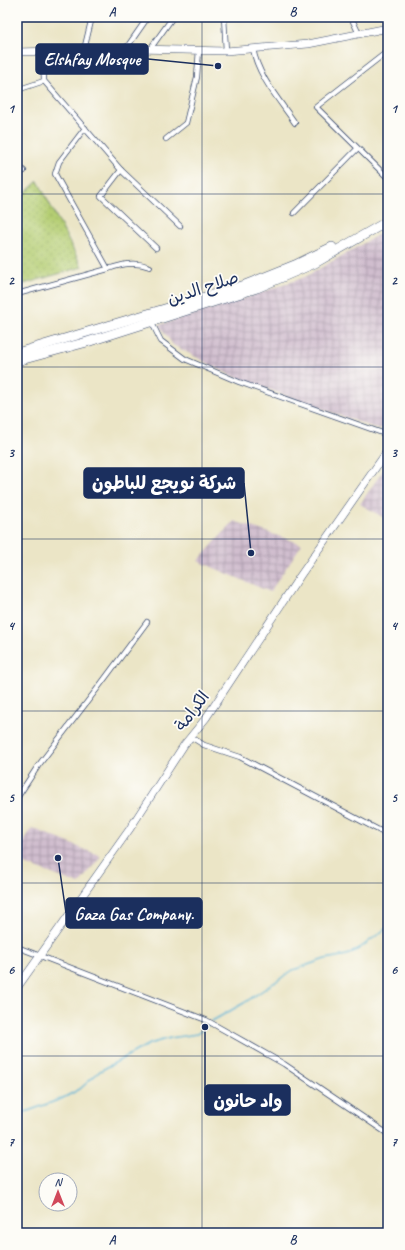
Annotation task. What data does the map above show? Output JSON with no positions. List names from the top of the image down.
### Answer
{
  "streets": {
    "highway": ["صلاح الدين"],
    "main road": ["الكرامة"]
  },
  "places": [
    "Elshfay Mosque",
    "شركة نويجع للباطون",
    "Gaza Gas Company.",
    "واد حانون"
  ],
  "north": "top",
  "grid": {
    "columns": ["A", "B"],
    "rows": [
      "1",
      "2",
      "3",
      "4",
      "5",
      "6",
      "7"
    ]
  }
}
